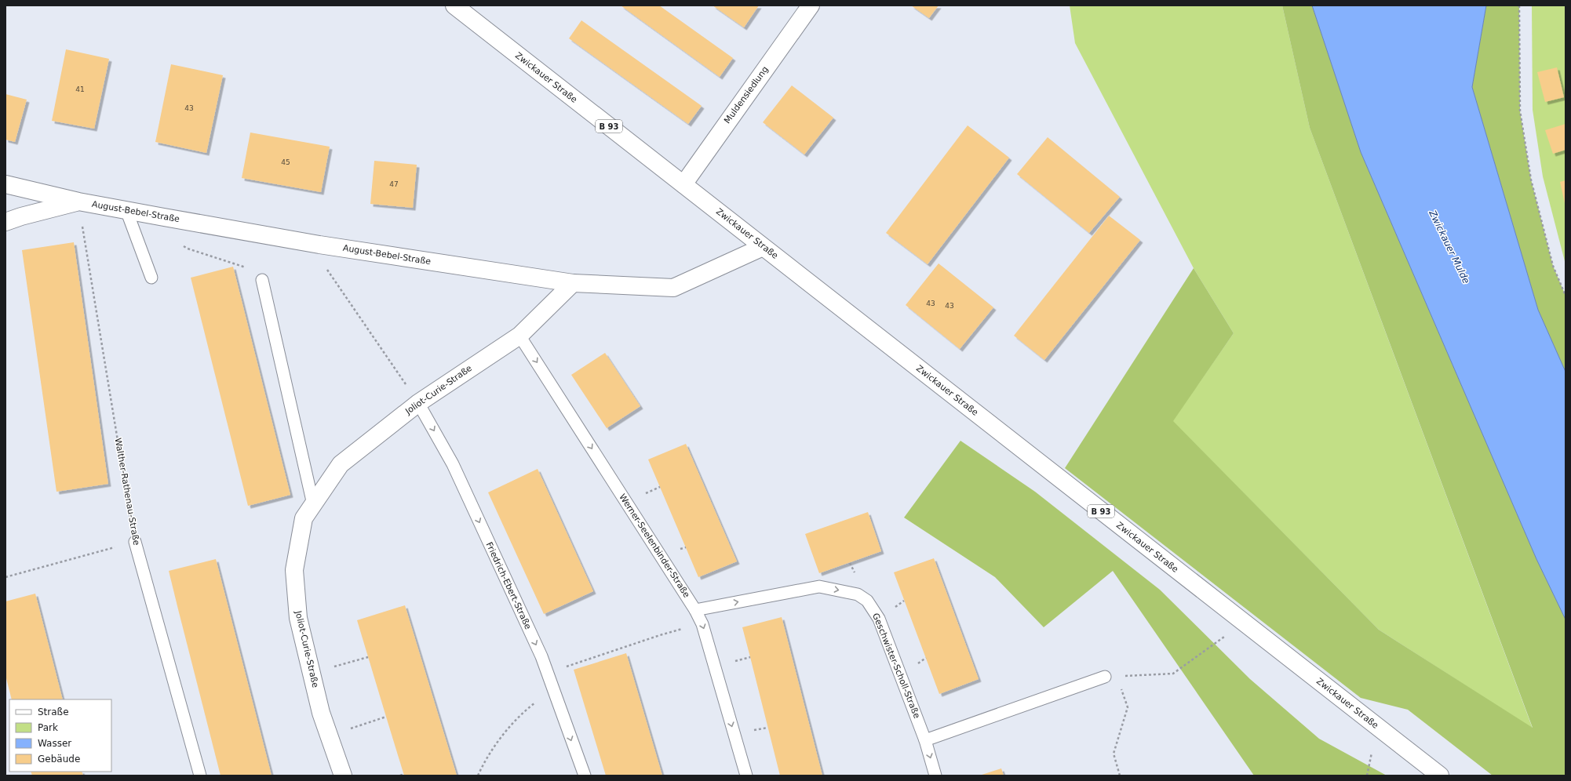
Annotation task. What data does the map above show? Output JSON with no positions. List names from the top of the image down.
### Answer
{
  "streets": {
    "street": [
      "Zwickauer Straße",
      "Muldensiedlung",
      "B 93",
      "August-Bebel-Straße",
      "Joliot-Curie-Straße"
    ],
    "lane": [
      "Walther-Rathenau-Straße",
      "Werner-Seelenbinder-Straße",
      "Friedrich-Ebert-Straße",
      "Geschwister-Scholl-Straße"
    ]
  },
  "crossings": [
    ["Zwickauer Straße", "Muldensiedlung"],
    ["Zwickauer Straße", "August-Bebel-Straße"],
    ["August-Bebel-Straße", "Joliot-Curie-Straße"],
    ["August-Bebel-Straße", "Walther-Rathenau-Straße"],
    ["Joliot-Curie-Straße", "Werner-Seelenbinder-Straße"],
    ["Joliot-Curie-Straße", "Friedrich-Ebert-Straße"],
    ["Werner-Seelenbinder-Straße", "Geschwister-Scholl-Straße"]
  ],
  "one_way": ["Werner-Seelenbinder-Straße", "Friedrich-Ebert-Straße"],
  "water": ["Zwickauer Mulde"],
  "house_numbers": [
    "41",
    "43",
    "45",
    "47",
    "43",
    "43"
  ],
  "legend": [
    "Straße",
    "Park",
    "Wasser",
    "Gebäude"
  ]
}
